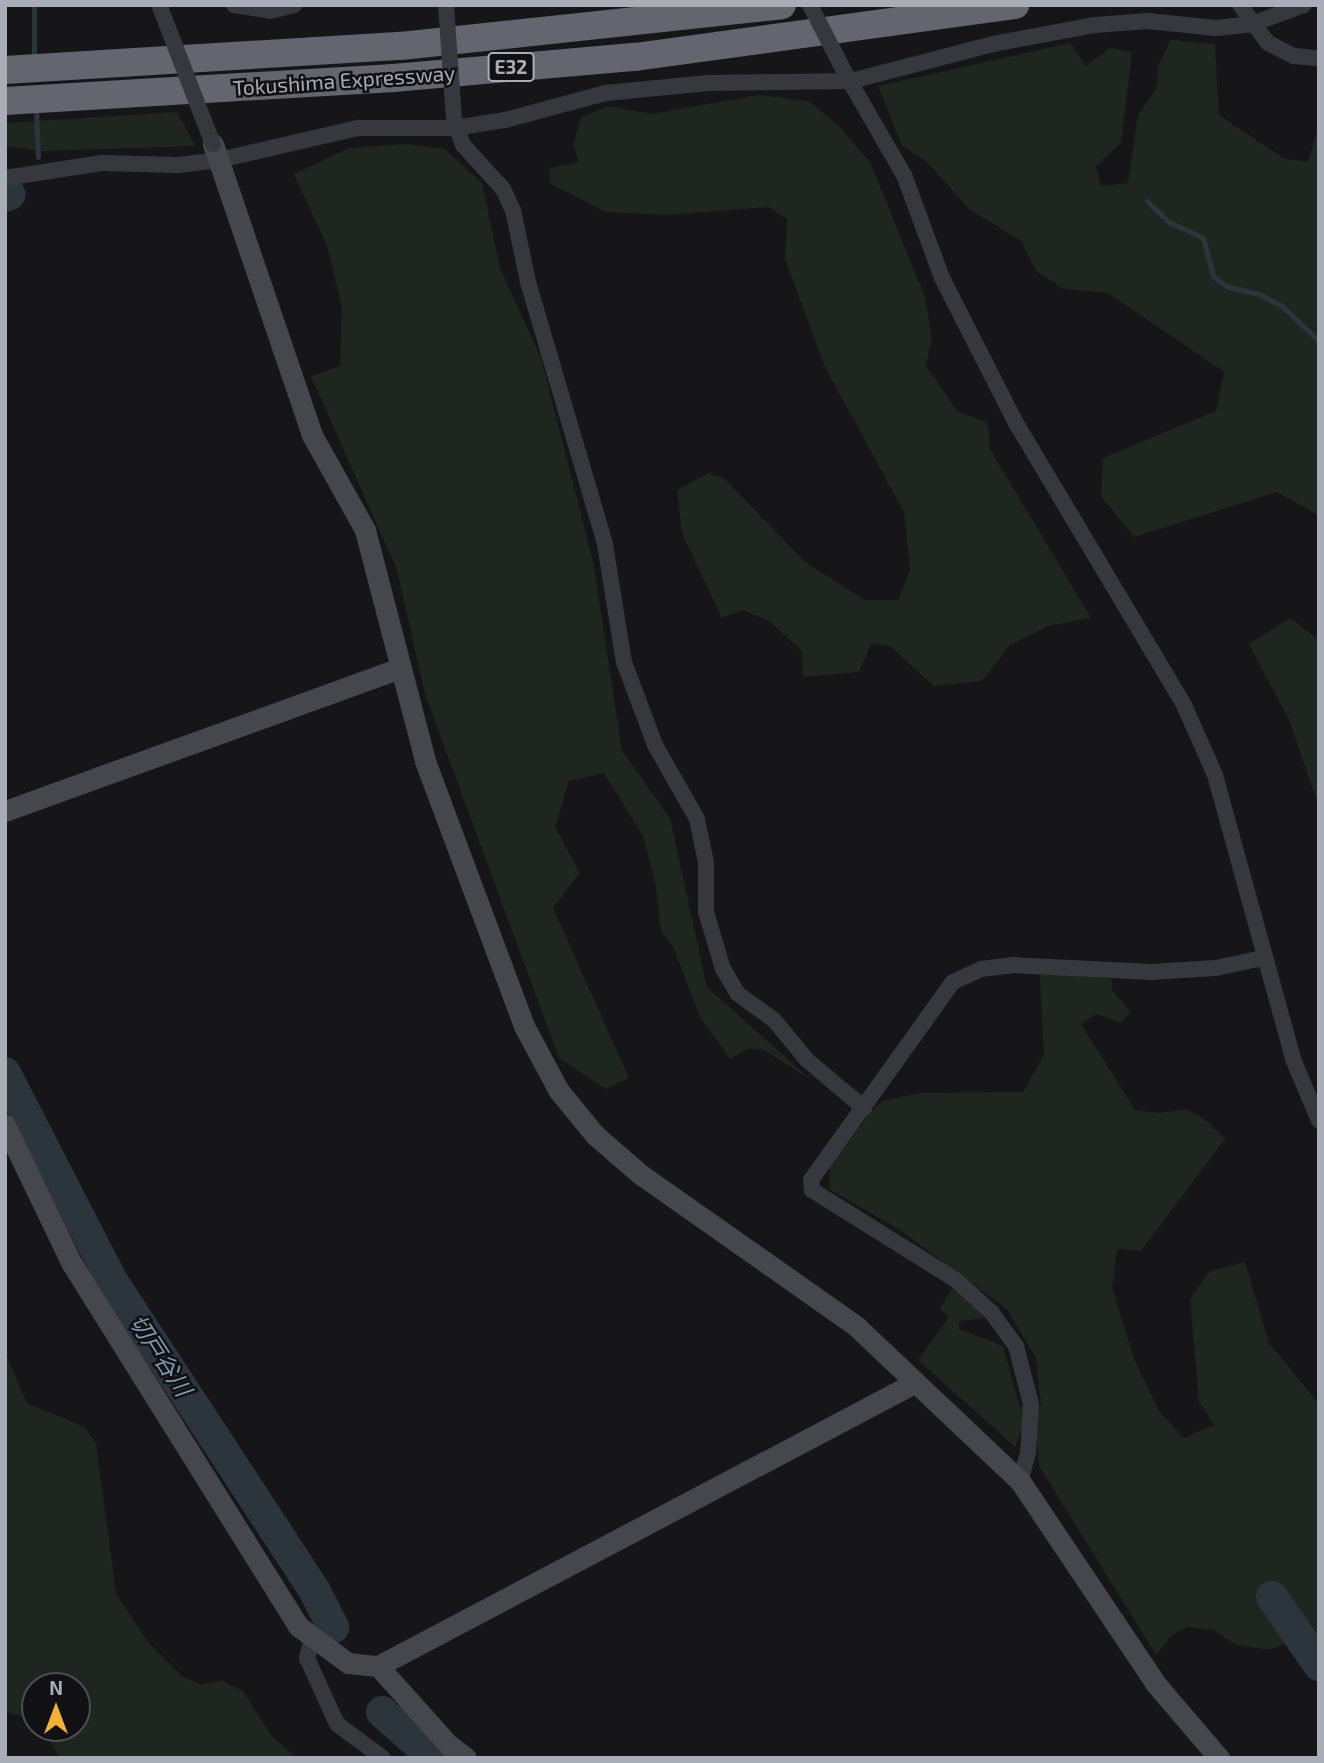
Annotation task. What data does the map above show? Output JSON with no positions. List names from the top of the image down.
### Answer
{
  "streets": {
    "highway": ["E32", "Tokushima Expressway"]
  },
  "water": ["切戸谷川"],
  "north": "top"
}
